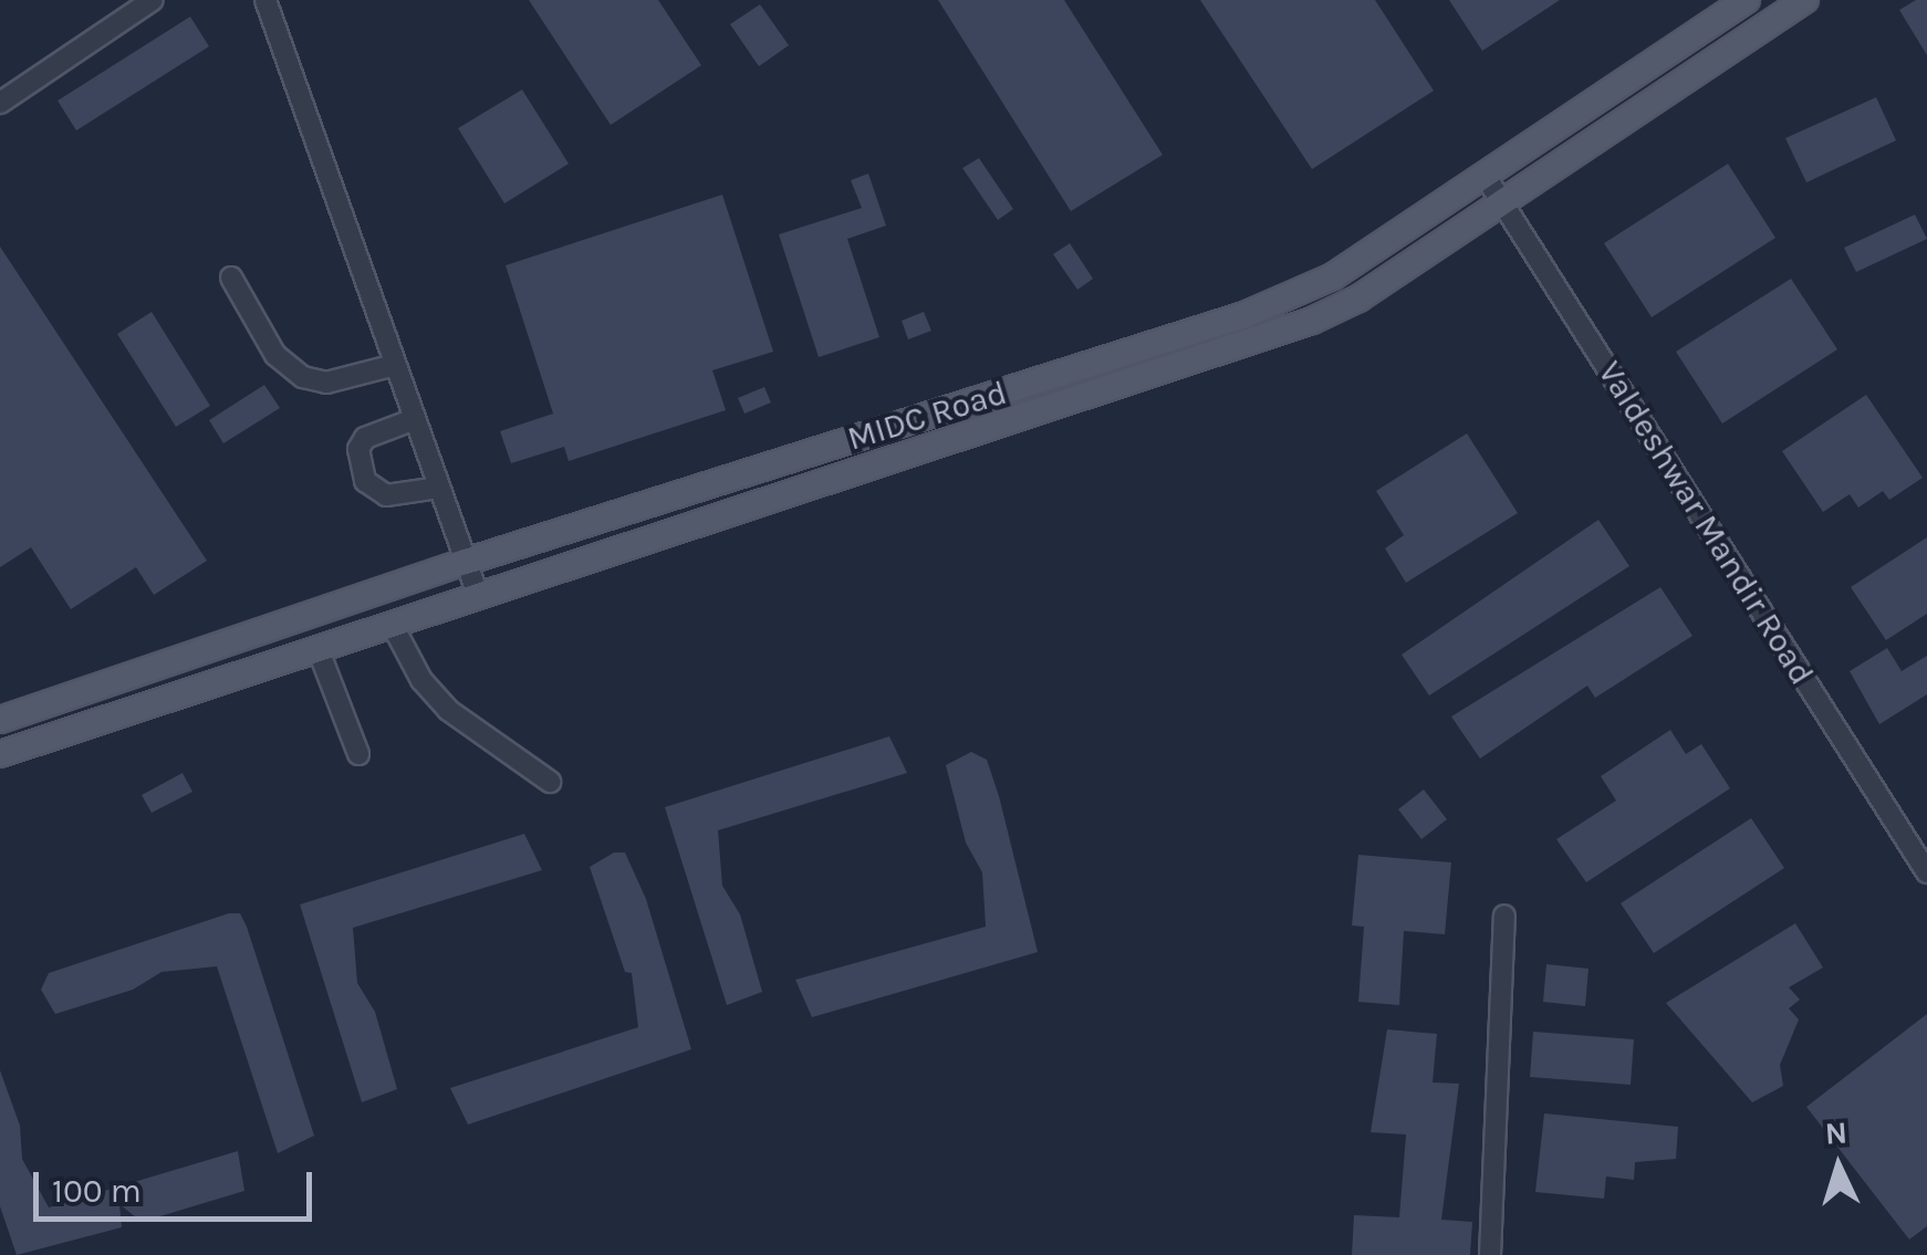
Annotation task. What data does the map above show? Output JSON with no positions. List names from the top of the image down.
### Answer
{
  "streets": {
    "main road": ["MIDC Road"],
    "street": ["Valdeshwar Mandir Road"]
  },
  "crossings": [
    ["MIDC Road", "Valdeshwar Mandir Road"]
  ],
  "scale_bar": "100 m",
  "north": "top"
}
